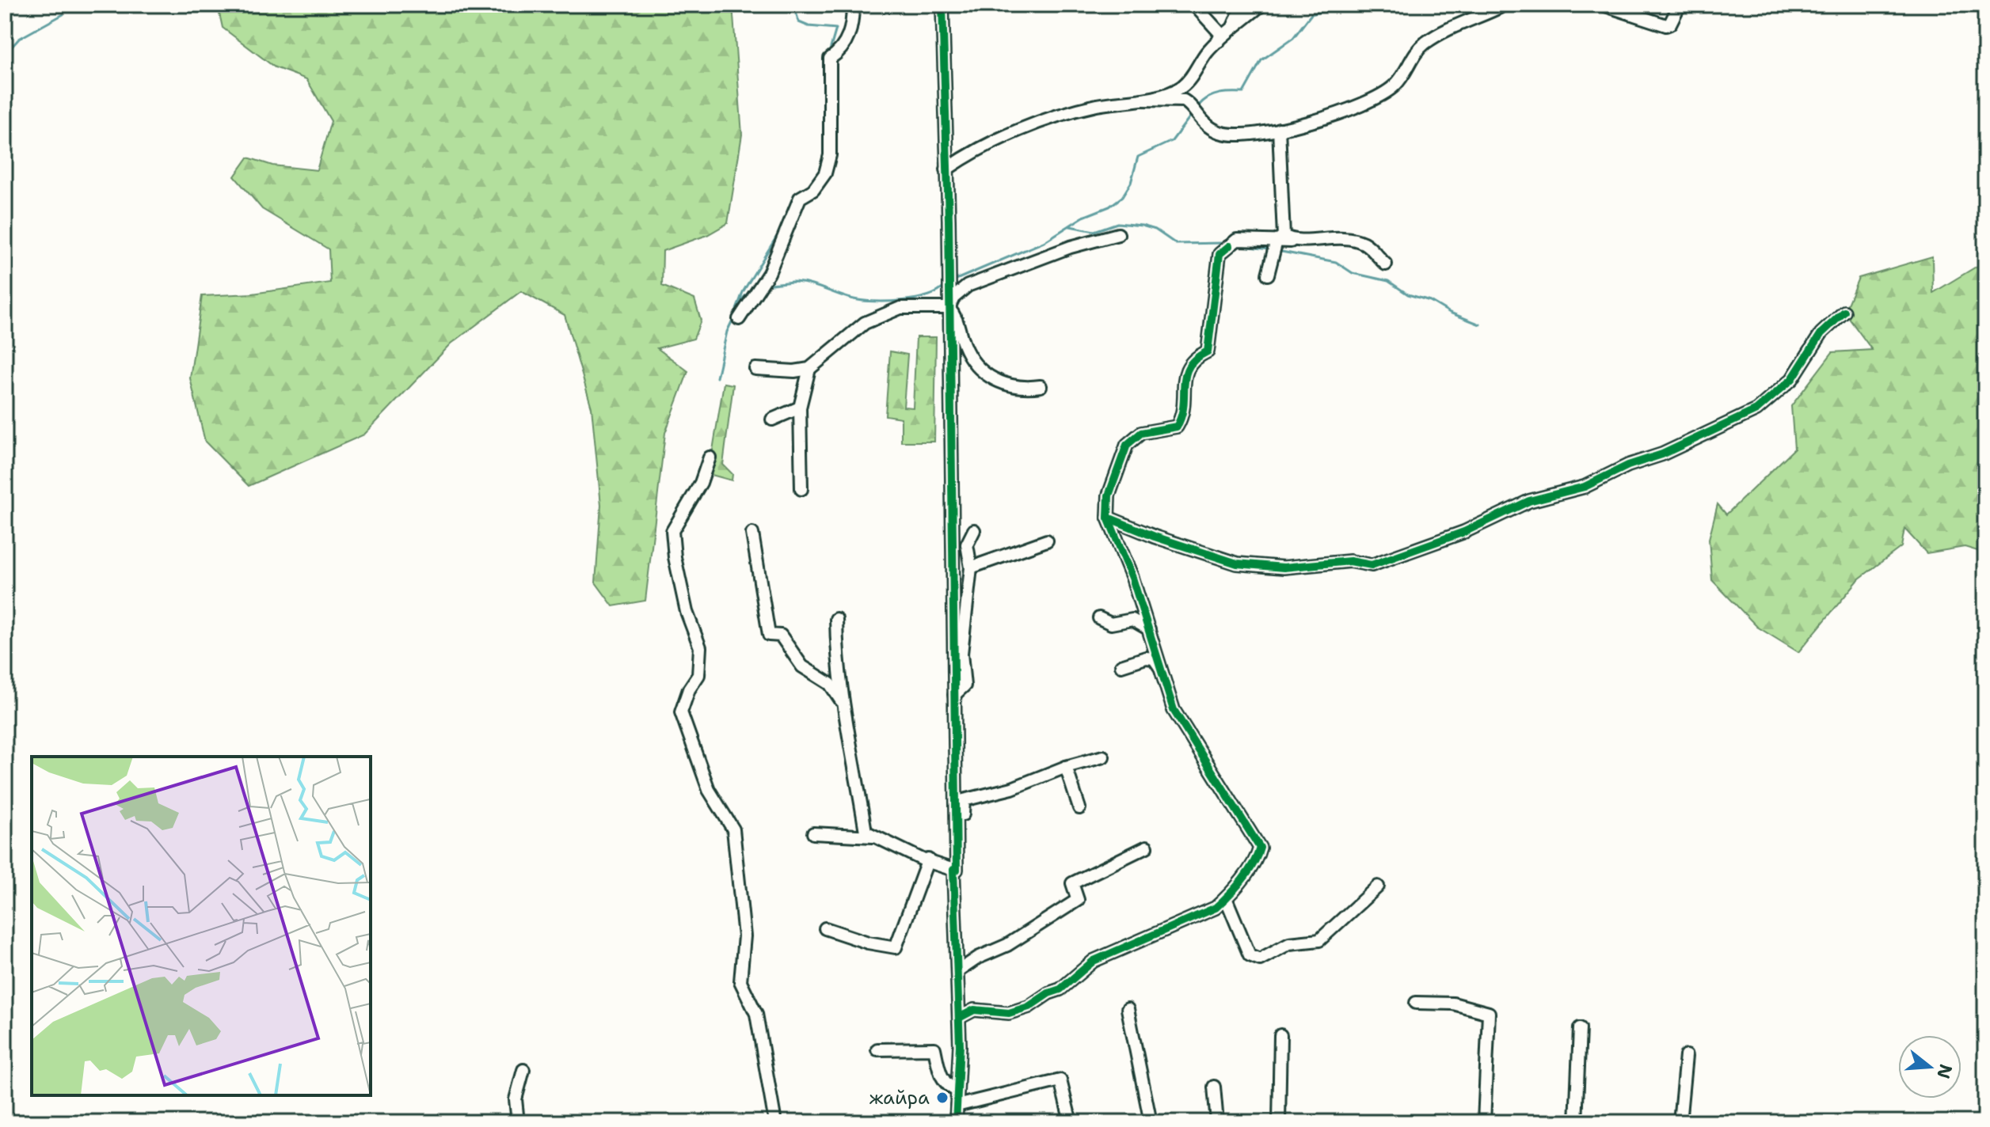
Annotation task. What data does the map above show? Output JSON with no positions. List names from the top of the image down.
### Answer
{
  "places": ["жайра"],
  "north": "right"
}
